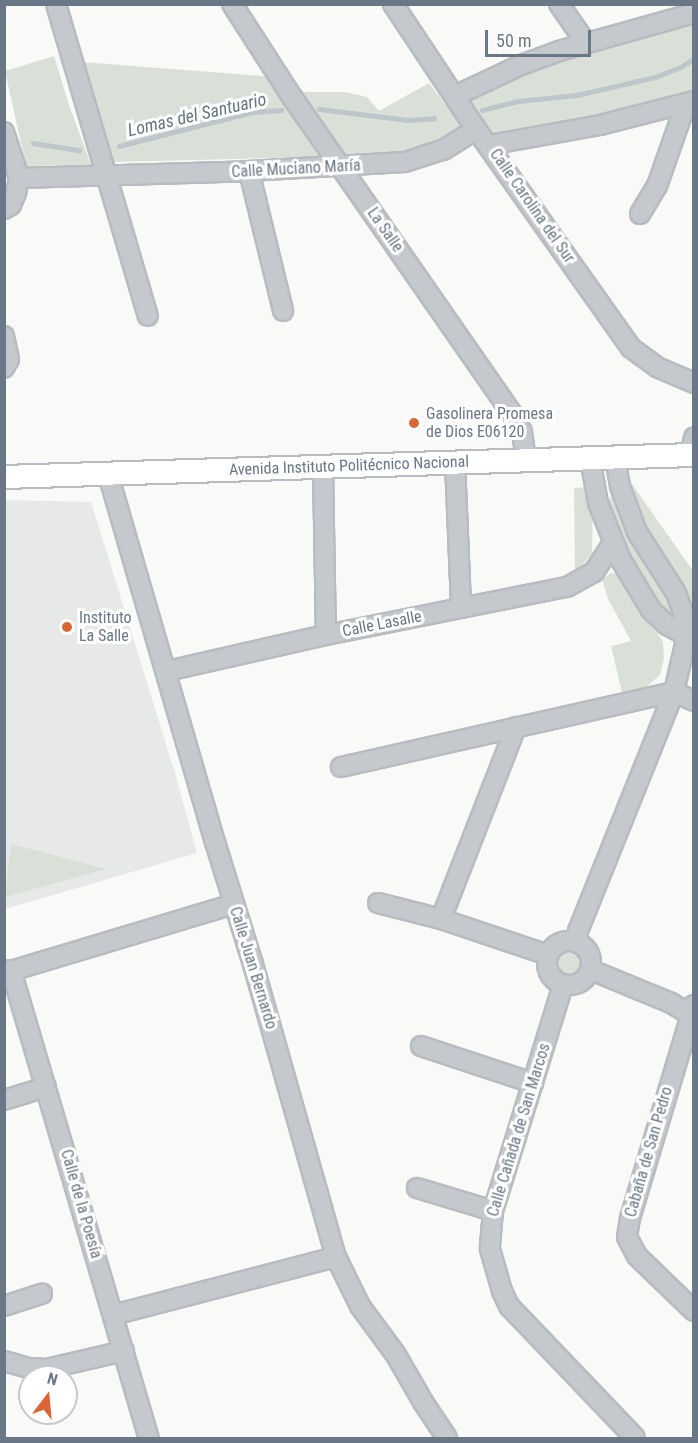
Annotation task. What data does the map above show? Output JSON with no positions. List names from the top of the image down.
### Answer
{
  "streets": {
    "main road": ["Avenida Instituto Politécnico Nacional"],
    "street": [
      "Calle Muciano María",
      "Calle Carolina del Sur",
      "La Salle",
      "Calle Lasalle",
      "Calle Juan Bernardo",
      "Calle Cañada de San Marcos",
      "Cabaña de San Pedro",
      "Calle de la Poesía"
    ]
  },
  "crossings": [
    ["Calle Muciano María", "Calle Carolina del Sur"],
    ["Calle Muciano María", "La Salle"],
    ["La Salle", "Avenida Instituto Politécnico Nacional"],
    ["Avenida Instituto Politécnico Nacional", "Calle Juan Bernardo"],
    ["Calle Lasalle", "Calle Juan Bernardo"]
  ],
  "water": ["Lomas del Santuario"],
  "places": ["Gasolinera Promesa de Dios E06120", "Instituto La Salle"],
  "scale_bar": "50 m",
  "north": "top"
}
